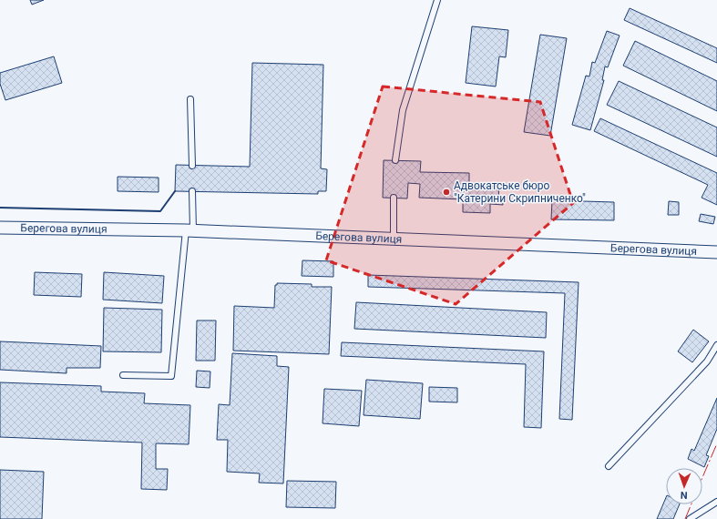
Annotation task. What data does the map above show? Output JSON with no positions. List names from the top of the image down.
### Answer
{
  "streets": {
    "street": ["Берегова вулиця"]
  },
  "places": ["Адвокатське бюро \"Катерини Скрипниченко\""],
  "north": "bottom"
}
